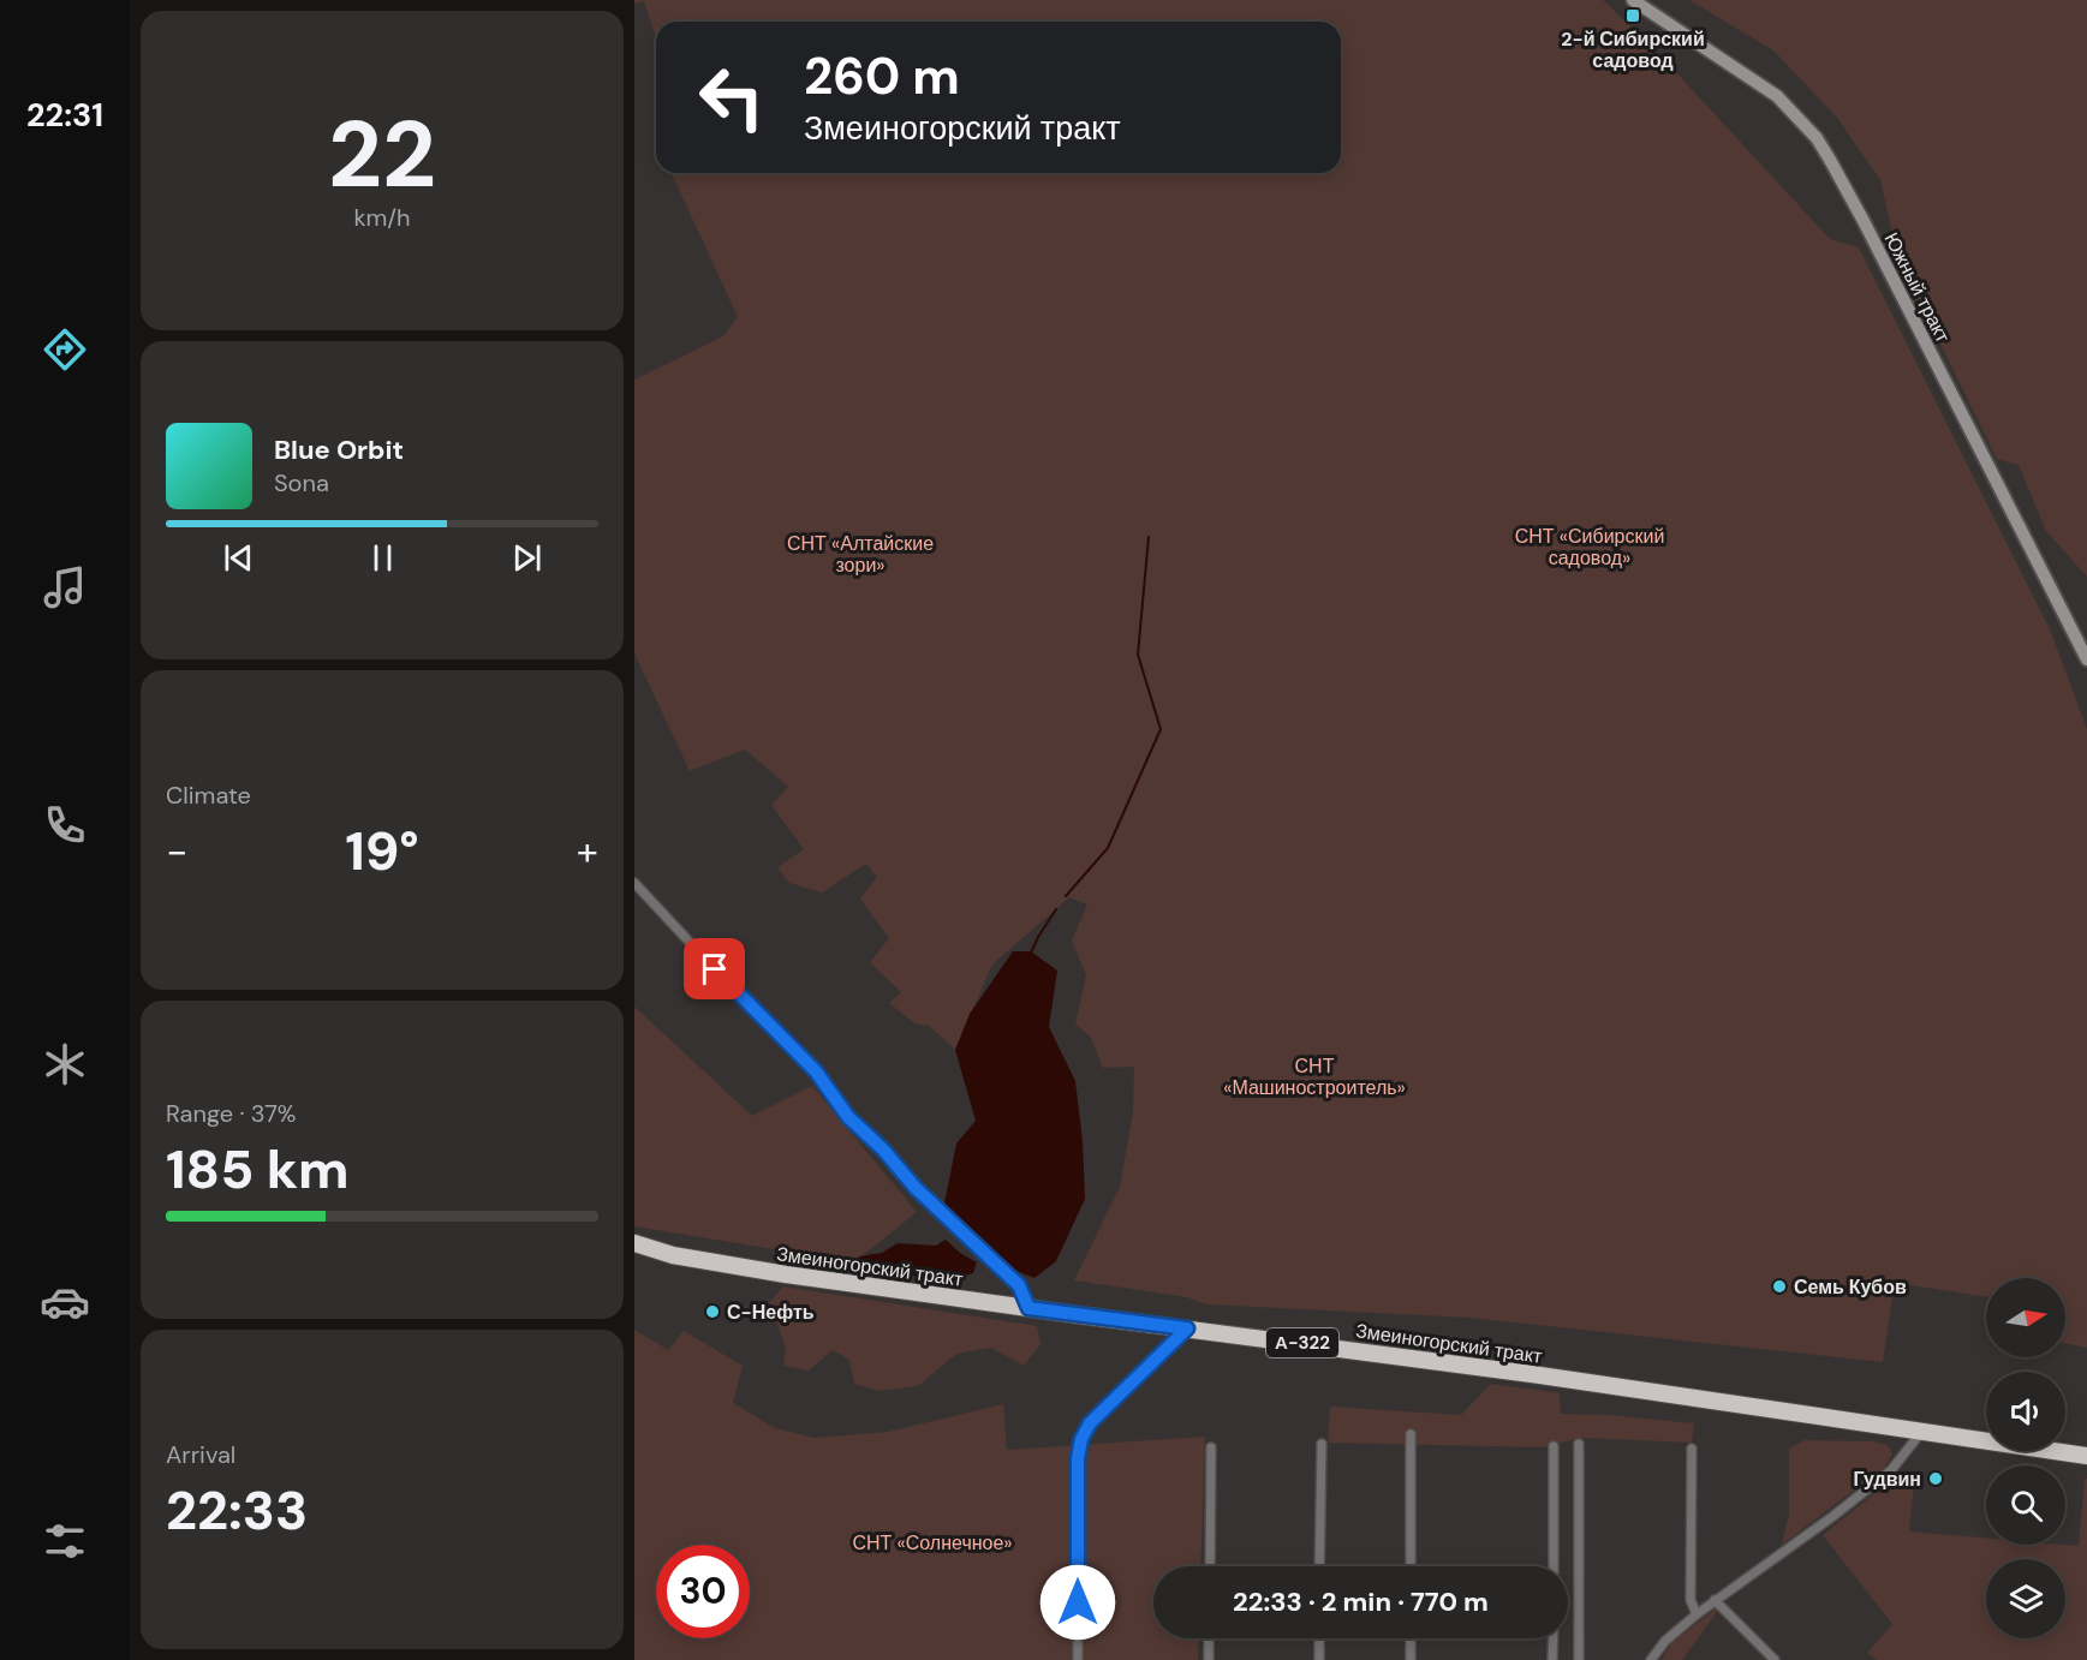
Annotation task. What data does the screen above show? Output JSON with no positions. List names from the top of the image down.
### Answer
{
  "streets": {
    "highway": ["Змеиногорский тракт", "А-322"],
    "main road": ["Южный тракт"]
  },
  "parks": [
    "СНТ «Сибирский садовод»",
    "СНТ «Алтайские зори»",
    "СНТ «Машиностроитель»",
    "СНТ «Солнечное»"
  ],
  "places": {
    "transit": ["2-й Сибирский садовод"],
    "other": ["Семь Кубов", "С-Нефть", "Гудвин"]
  },
  "north": "right",
  "page": {
    "tabs": "22:31",
    "tile": [
      ["22", "km/h"],
      "Climate",
      ["Range · 37%", "185 km"],
      ["Arrival", "22:33"]
    ],
    "turn": ["260 m", "Змеиногорский тракт"],
    "song": ["Blue Orbit", "Sona"],
    "heat": ["−", "19°", "+"],
    "limit": "30",
    "trip": "22:33 · 2 min · 770 m"
  }
}
